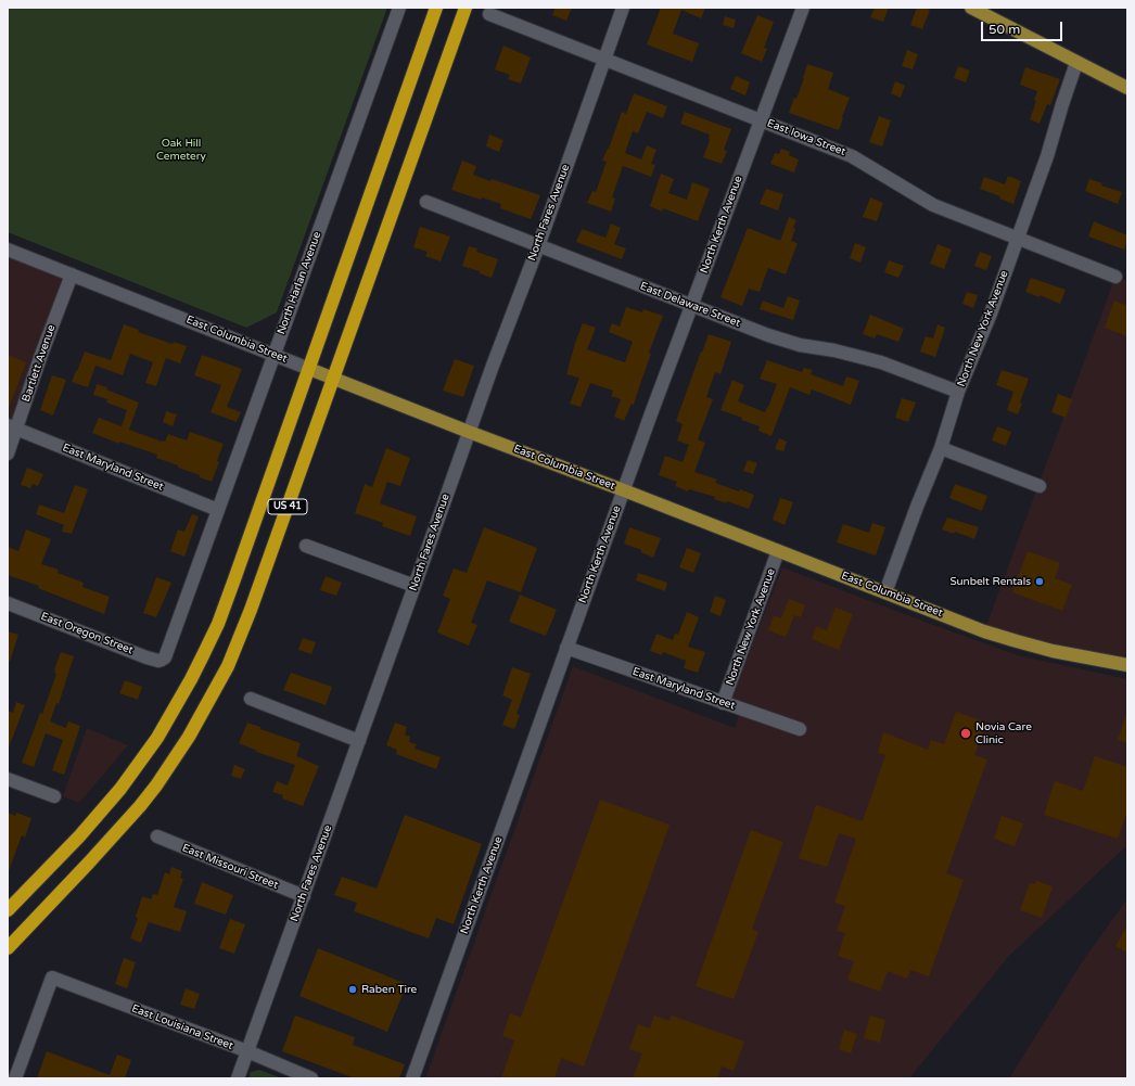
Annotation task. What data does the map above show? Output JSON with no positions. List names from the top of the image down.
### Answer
{
  "streets": {
    "highway": ["US 41"],
    "main road": ["East Columbia Street"],
    "street": [
      "East Iowa Street",
      "North Fares Avenue",
      "North Kerth Avenue",
      "North Harlan Avenue",
      "East Delaware Street",
      "North New York Avenue",
      "Bartlett Avenue",
      "East Maryland Street",
      "East Oregon Street",
      "East Missouri Street",
      "East Louisiana Street"
    ]
  },
  "crossings": [
    ["East Iowa Street", "North Fares Avenue"],
    ["East Iowa Street", "North Kerth Avenue"],
    ["East Iowa Street", "North New York Avenue"],
    ["North Fares Avenue", "East Delaware Street"],
    ["North Fares Avenue", "East Columbia Street"],
    ["North Fares Avenue", "East Missouri Street"],
    ["North Fares Avenue", "East Louisiana Street"],
    ["North Kerth Avenue", "East Delaware Street"],
    ["North Kerth Avenue", "East Columbia Street"],
    ["North Kerth Avenue", "East Maryland Street"],
    ["North Harlan Avenue", "East Columbia Street"],
    ["North Harlan Avenue", "East Maryland Street"],
    ["North Harlan Avenue", "East Oregon Street"],
    ["East Delaware Street", "North New York Avenue"],
    ["North New York Avenue", "East Columbia Street"],
    ["North New York Avenue", "East Maryland Street"],
    ["East Columbia Street", "Bartlett Avenue"],
    ["East Columbia Street", "US 41"],
    ["Bartlett Avenue", "East Maryland Street"]
  ],
  "parks": ["Oak Hill Cemetery"],
  "places": ["Sunbelt Rentals", "Novia Care Clinic", "Raben Tire"],
  "scale_bar": "50 m"
}
